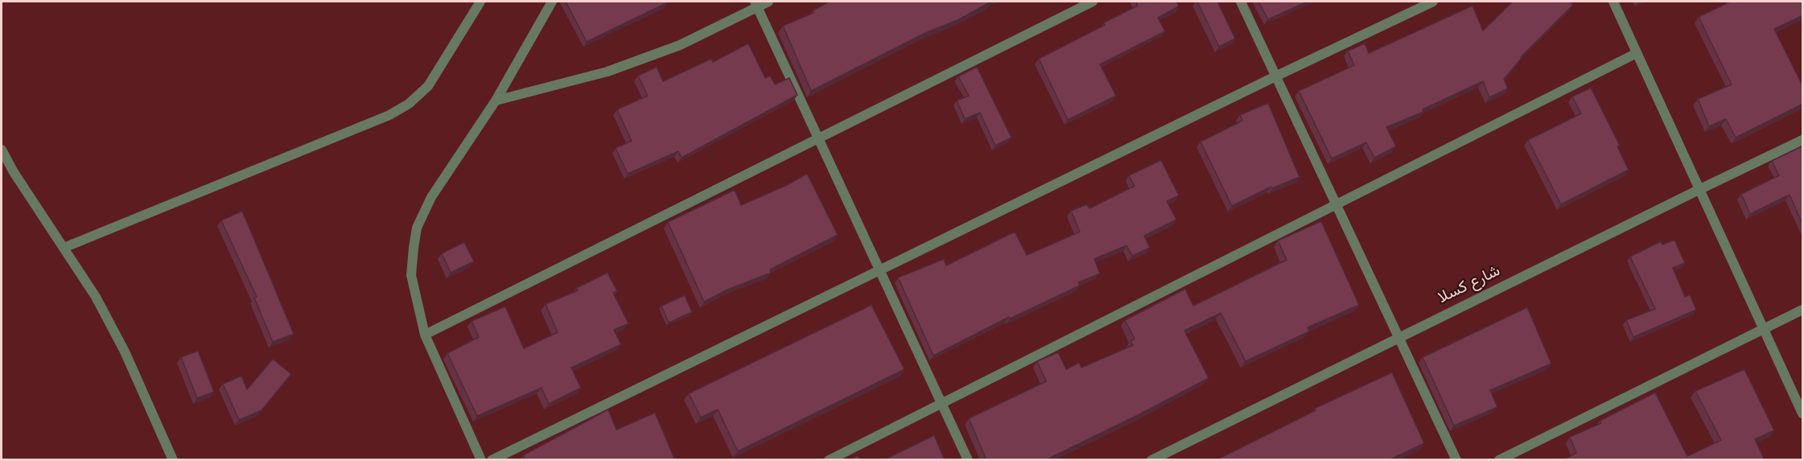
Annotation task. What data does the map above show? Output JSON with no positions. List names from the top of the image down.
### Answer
{
  "streets": {
    "street": ["شارع كسلا"]
  }
}
